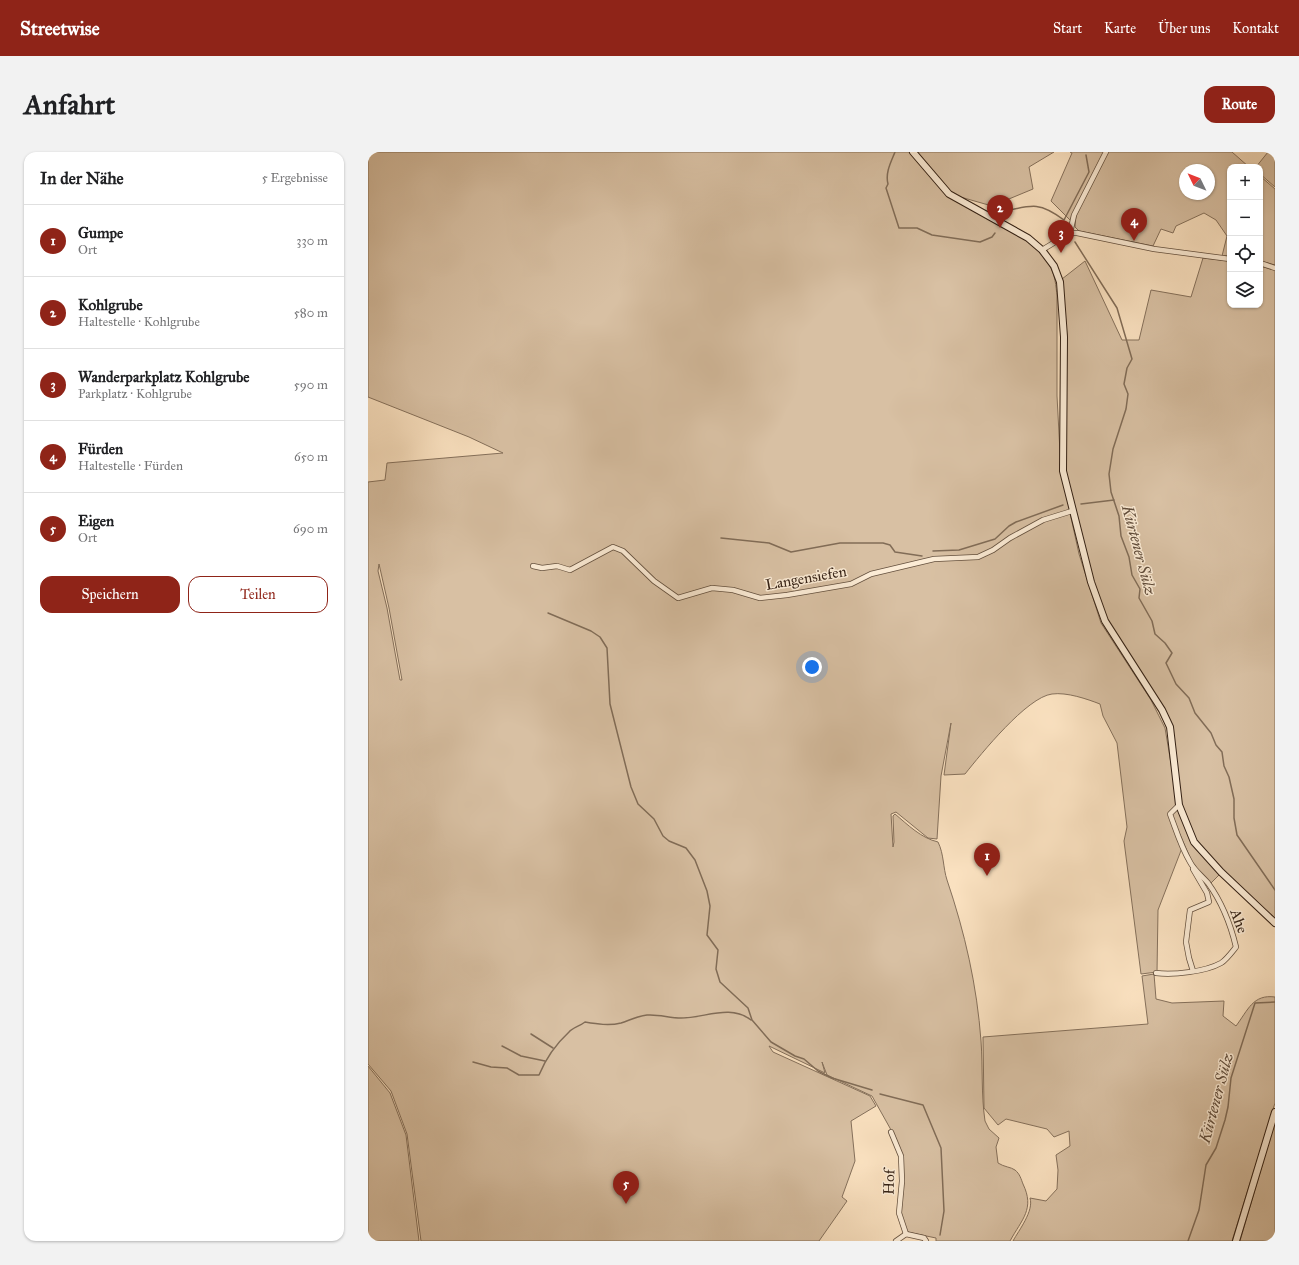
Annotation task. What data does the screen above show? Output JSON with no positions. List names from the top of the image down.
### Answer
{
  "streets": {
    "street": ["Langensiefen", "Ahe", "Hof"]
  },
  "water": ["Kürtener Sülz"],
  "north": "top left",
  "page": {
    "header": "Streetwise",
    "nav": [
      "Start",
      "Karte",
      "Über uns",
      "Kontakt"
    ],
    "buttons": [
      "Route",
      ["Speichern", "Teilen"]
    ],
    "title": "Anfahrt",
    "heading": ["In der Nähe", "5 Ergebnisse"],
    "map_buttons": ["+", "−"],
    "pins": [
      "2",
      "4",
      "3",
      "1",
      "5"
    ],
    "list": [
      {
        "mark": "1",
        "name": "Gumpe",
        "note": "Ort",
        "value": "330 m"
      },
      {
        "mark": "2",
        "name": "Kohlgrube",
        "note": "Haltestelle · Kohlgrube",
        "value": "580 m"
      },
      {
        "mark": "3",
        "name": "Wanderparkplatz Kohlgrube",
        "note": "Parkplatz · Kohlgrube",
        "value": "590 m"
      },
      {
        "mark": "4",
        "name": "Fürden",
        "note": "Haltestelle · Fürden",
        "value": "650 m"
      },
      {
        "mark": "5",
        "name": "Eigen",
        "note": "Ort",
        "value": "690 m"
      }
    ]
  }
}
